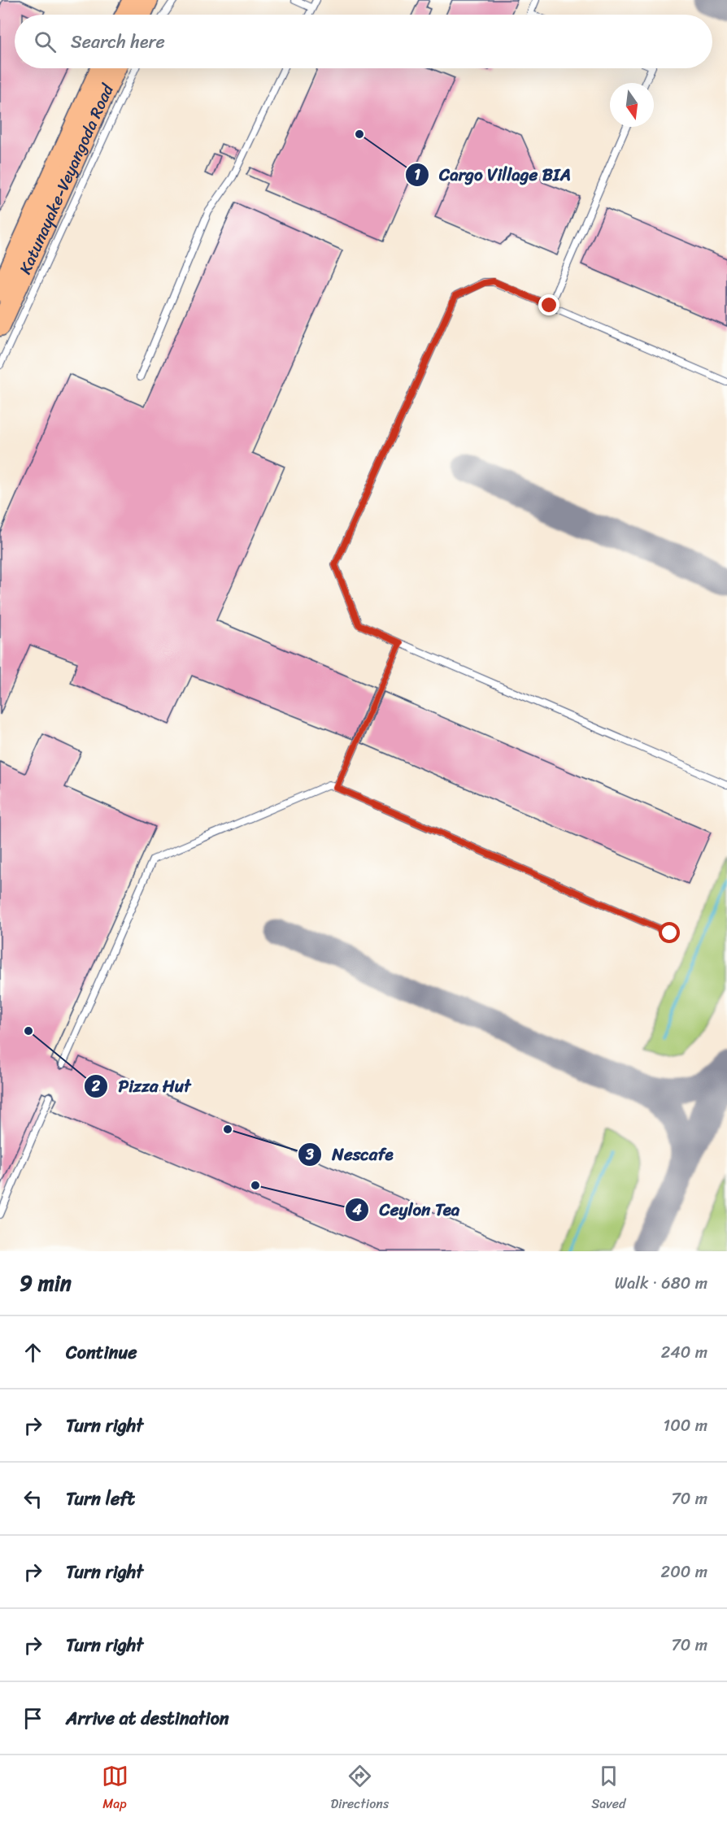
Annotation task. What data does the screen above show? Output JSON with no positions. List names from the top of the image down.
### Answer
{
  "streets": {
    "main road": ["Katunayake-Veyangoda Road"]
  },
  "places": [
    "Cargo Village BIA",
    "Pizza Hut",
    "Nescafe",
    "Ceylon Tea"
  ],
  "north": "bottom",
  "page": {
    "search": "Search here",
    "heading": ["9 min", "Walk · 680 m"],
    "list": [
      ["Continue", "240 m"],
      ["Turn right", "100 m"],
      ["Turn left", "70 m"],
      ["Turn right", "200 m"],
      ["Turn right", "70 m"],
      "Arrive at destination"
    ],
    "nav": ["Map", "Directions", "Saved"]
  }
}
